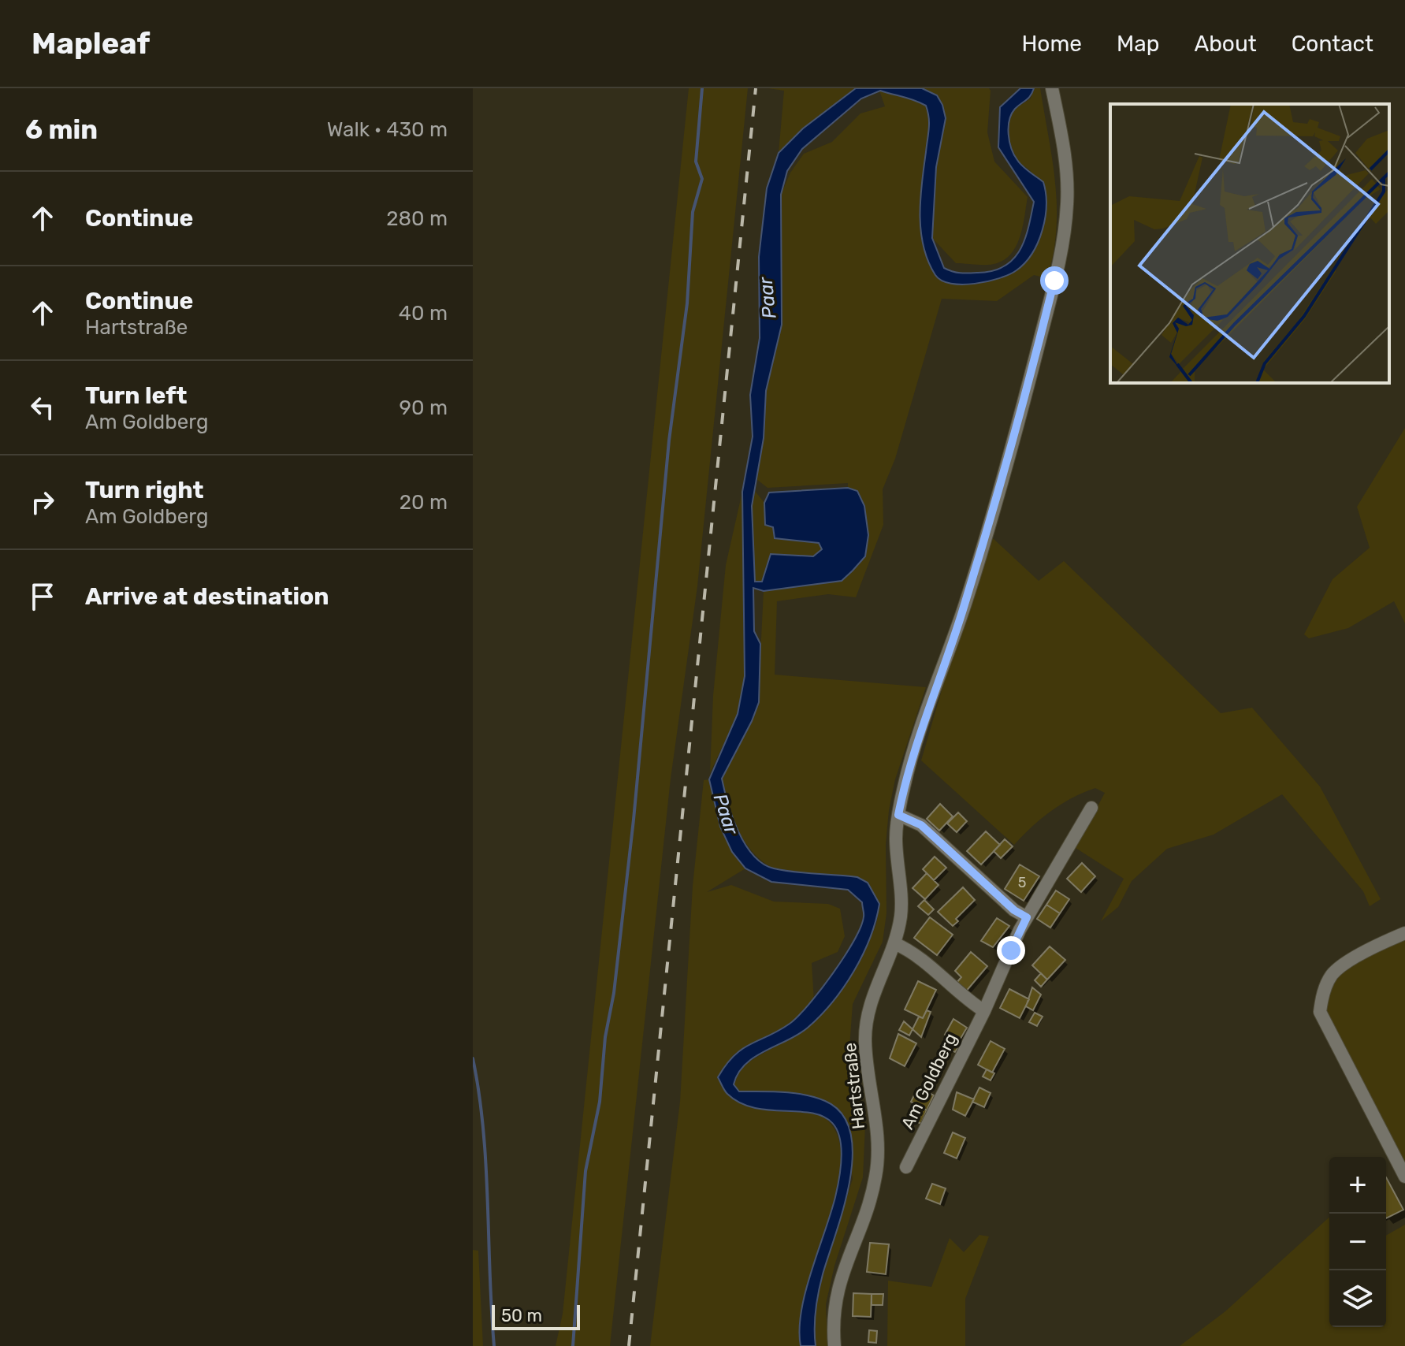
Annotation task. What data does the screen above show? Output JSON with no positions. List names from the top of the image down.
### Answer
{
  "streets": {
    "street": ["Am Goldberg", "Hartstraße"]
  },
  "water": ["Paar"],
  "house_numbers": ["5"],
  "scale_bar": "50 m",
  "page": {
    "header": "Mapleaf",
    "nav": [
      "Home",
      "Map",
      "About",
      "Contact"
    ],
    "heading": ["6 min", "Walk · 430 m"],
    "list": [
      ["Continue", "280 m"],
      ["Continue", "Hartstraße", "40 m"],
      ["Turn left", "Am Goldberg", "90 m"],
      ["Turn right", "Am Goldberg", "20 m"],
      "Arrive at destination"
    ],
    "map_buttons": ["+", "−"],
    "scale": "50 m"
  }
}
